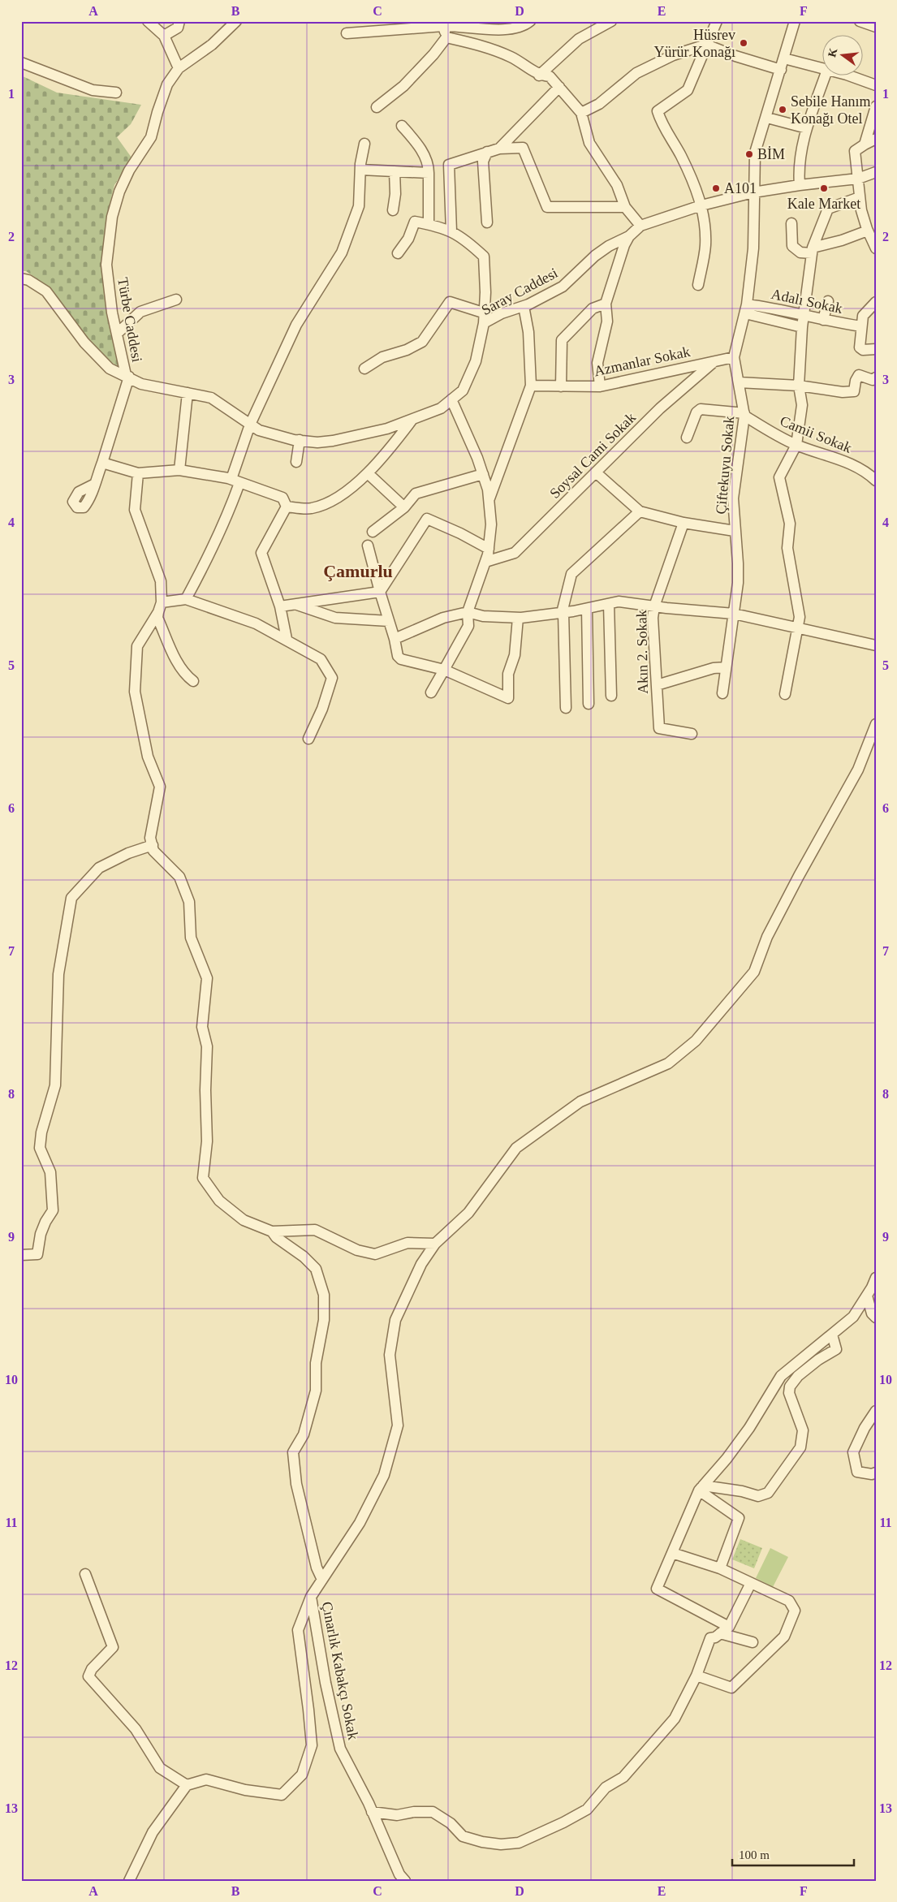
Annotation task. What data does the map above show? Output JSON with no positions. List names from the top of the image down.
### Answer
{
  "streets": {
    "street": [
      "Saray Caddesi",
      "Adalı Sokak",
      "Türbe Caddesi",
      "Azmanlar Sokak",
      "Camii Sokak",
      "Soysal Cami Sokak",
      "Çiftekuyu Sokak",
      "Akın 2. Sokak",
      "Çınarlık Kabakçı Sokak"
    ]
  },
  "crossings": [
    ["Saray Caddesi", "Türbe Caddesi"],
    ["Saray Caddesi", "Çiftekuyu Sokak"],
    ["Adalı Sokak", "Çiftekuyu Sokak"],
    ["Azmanlar Sokak", "Soysal Cami Sokak"],
    ["Azmanlar Sokak", "Çiftekuyu Sokak"],
    ["Camii Sokak", "Çiftekuyu Sokak"]
  ],
  "districts": ["Çamurlu"],
  "places": [
    "Hüsrev Yürür Konağı",
    "Sebile Hanım Konağı Otel",
    "BİM",
    "A101",
    "Kale Market"
  ],
  "scale_bar": "100 m",
  "north": "left",
  "grid": {
    "columns": [
      "A",
      "B",
      "C",
      "D",
      "E",
      "F"
    ],
    "rows": [
      "1",
      "2",
      "3",
      "4",
      "5",
      "6",
      "7",
      "8",
      "9",
      "10",
      "11",
      "12",
      "13"
    ]
  }
}
